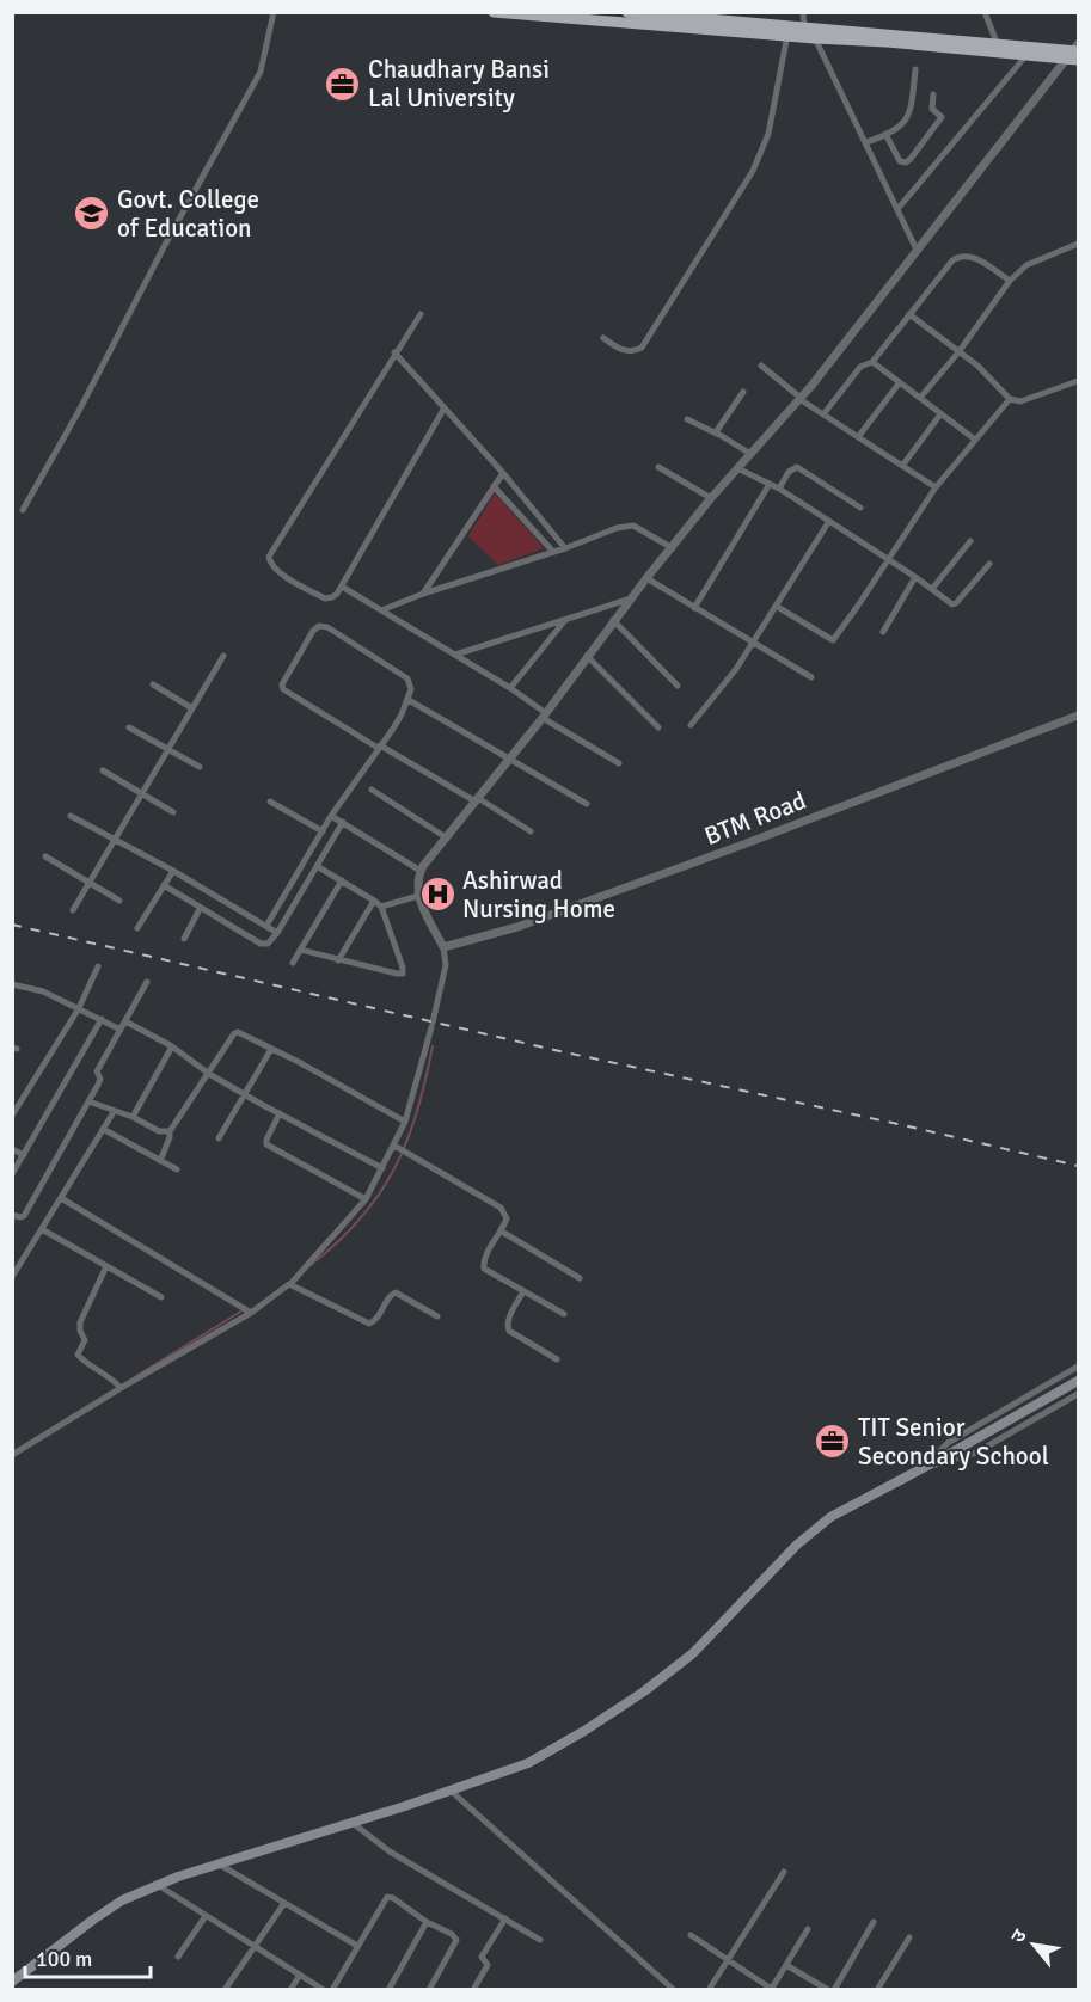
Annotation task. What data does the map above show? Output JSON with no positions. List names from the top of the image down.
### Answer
{
  "streets": {
    "street": ["BTM Road"]
  },
  "places": {
    "office": ["Chaudhary Bansi Lal University", "TIT Senior Secondary School"],
    "school or university": ["Govt. College of Education"],
    "hospital": ["Ashirwad Nursing Home"]
  },
  "scale_bar": "100 m",
  "north": "top left"
}
